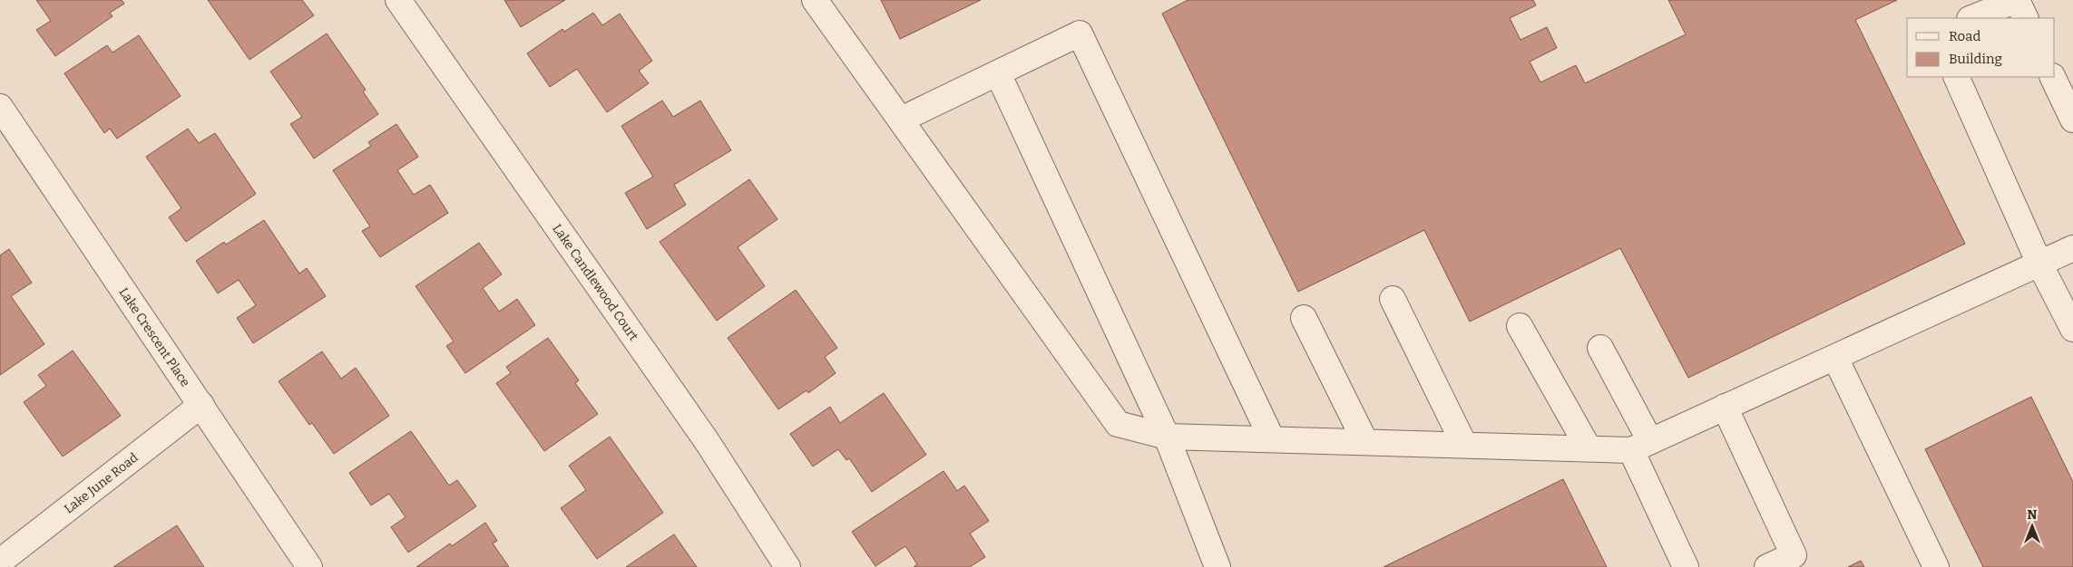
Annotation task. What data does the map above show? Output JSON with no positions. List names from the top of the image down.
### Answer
{
  "streets": {
    "street": ["Lake Candlewood Court", "Lake Crescent Place", "Lake June Road"]
  },
  "crossings": [
    ["Lake Crescent Place", "Lake June Road"]
  ],
  "legend": ["Road", "Building"],
  "north": "top"
}
